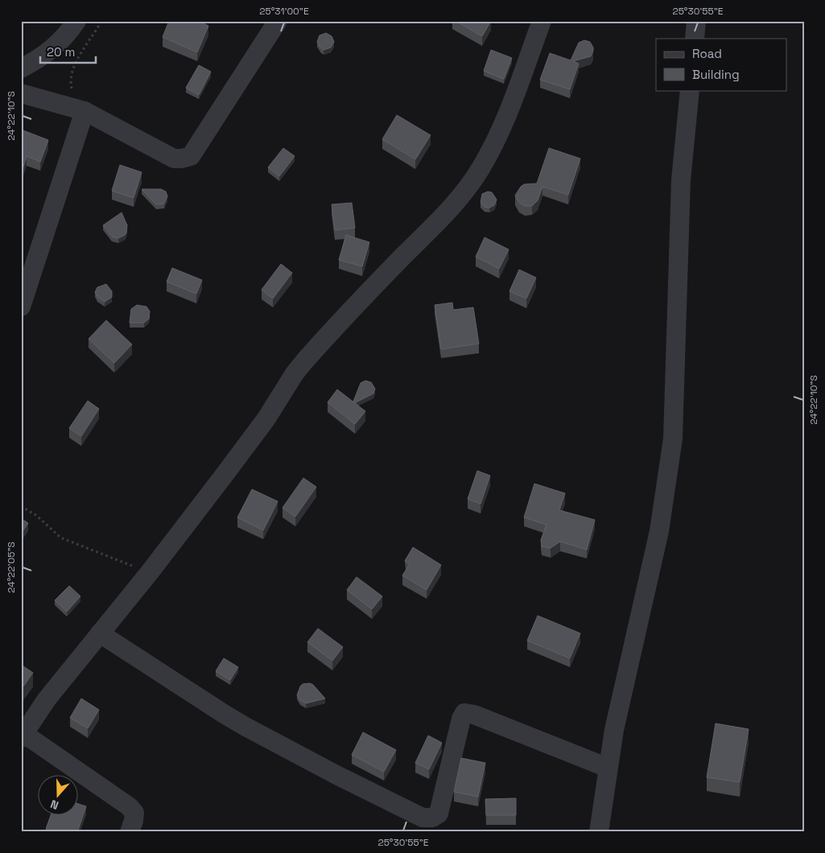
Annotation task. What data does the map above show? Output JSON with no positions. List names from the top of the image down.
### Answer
{
  "legend": ["Road", "Building"],
  "scale_bar": "20 m",
  "north": "bottom",
  "coordinates": [
    "25°31'00\"E",
    "25°30'55\"E",
    "24°22'10\"S",
    "24°22'05\"S"
  ]
}
